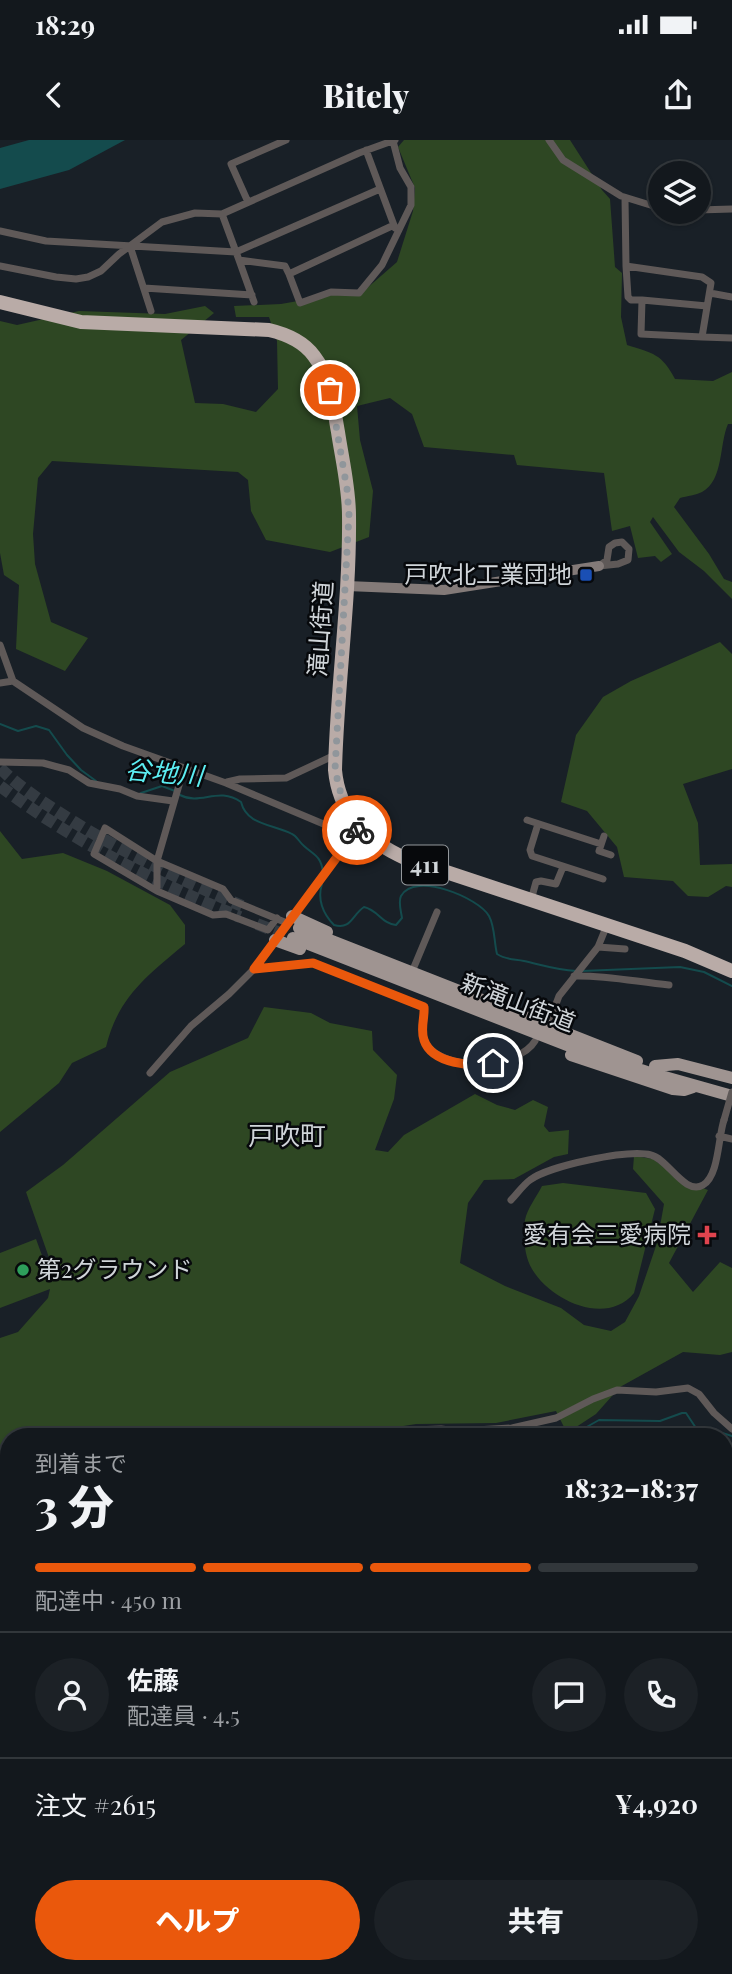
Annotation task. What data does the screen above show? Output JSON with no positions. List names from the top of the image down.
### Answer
{
  "streets": {
    "highway": ["滝山街道", "411"],
    "main road": ["新滝山街道"]
  },
  "districts": ["戸吹町"],
  "water": ["谷地川"],
  "places": {
    "transit": ["戸吹北工業団地"],
    "health": ["愛有会三愛病院"],
    "other": ["第2グラウンド"]
  },
  "page": {
    "status": "18:29",
    "header": "Bitely",
    "heading": ["3 分", "到着まで", "18:32–18:37"],
    "panel": [
      "佐藤",
      "配達員 · 4.5",
      "注文 #2615",
      "¥4,920"
    ],
    "bar": "配達中 · 450 m",
    "buttons": ["ヘルプ", "共有"]
  }
}
